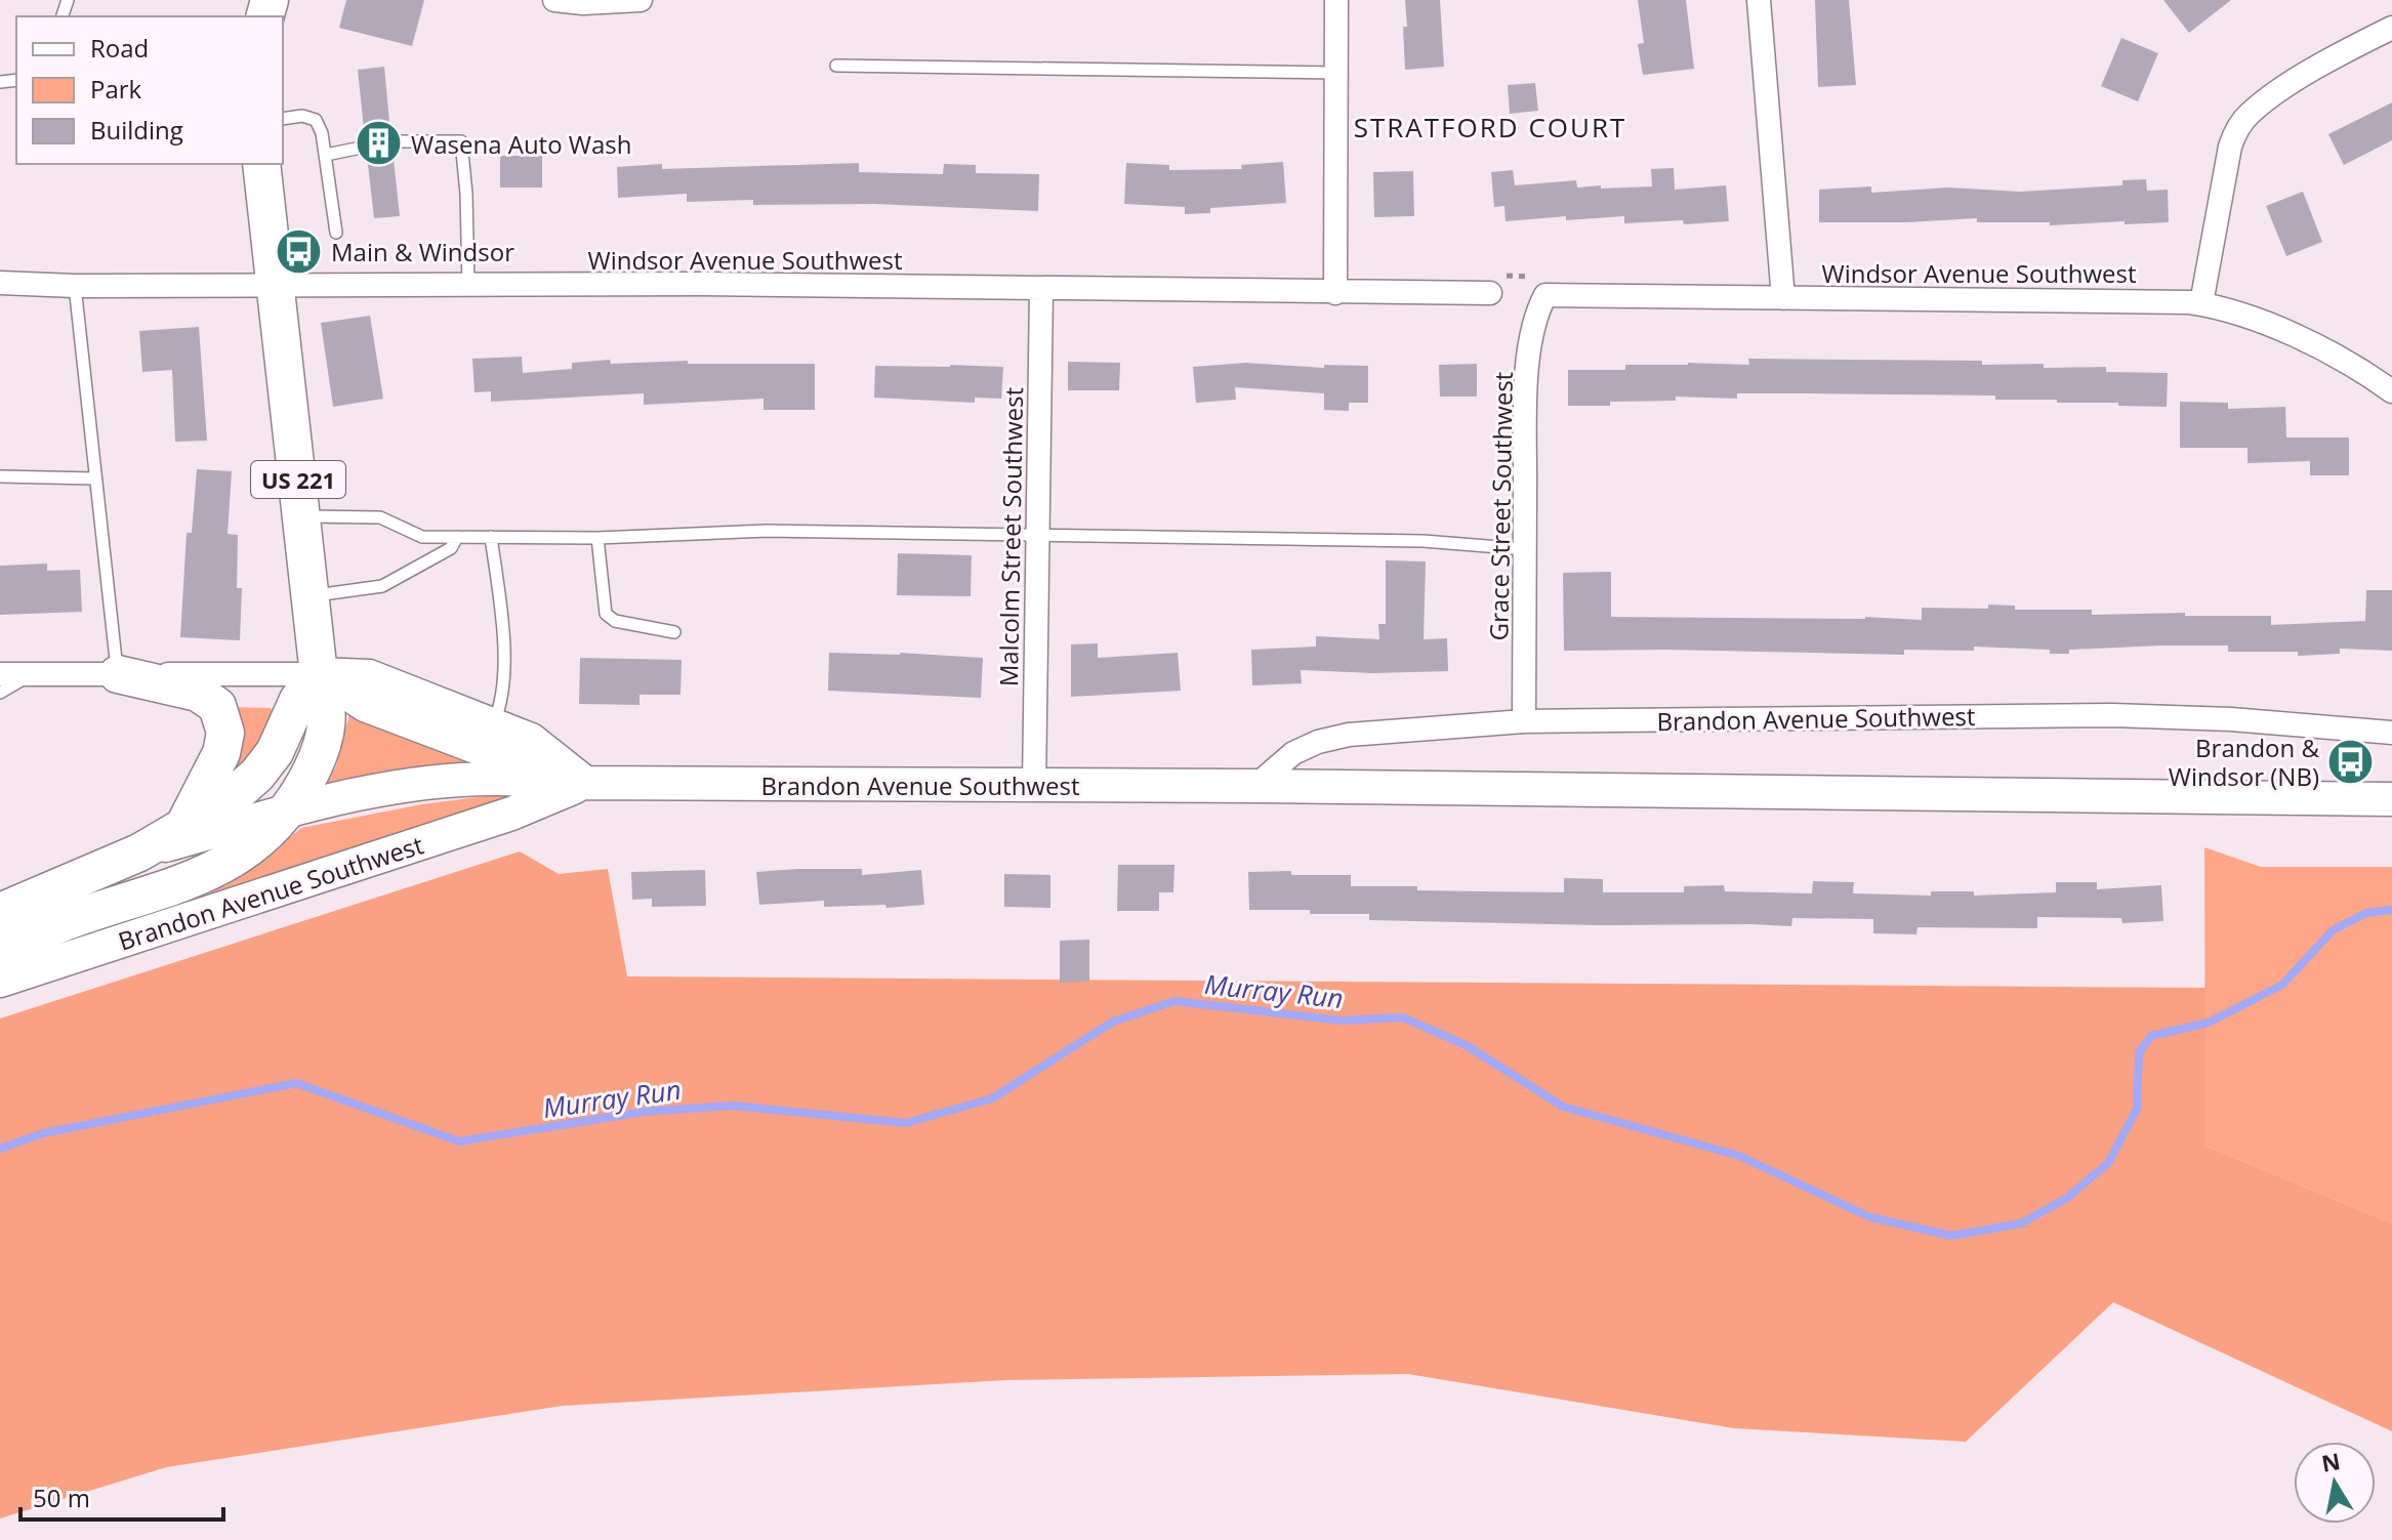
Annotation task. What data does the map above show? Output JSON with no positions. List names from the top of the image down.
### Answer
{
  "streets": {
    "main road": ["US 221", "Brandon Avenue Southwest"],
    "street": ["Windsor Avenue Southwest", "Grace Street Southwest", "Malcolm Street Southwest"]
  },
  "crossings": [
    ["Windsor Avenue Southwest", "US 221"],
    ["Windsor Avenue Southwest", "Grace Street Southwest"],
    ["Windsor Avenue Southwest", "Malcolm Street Southwest"],
    ["US 221", "Brandon Avenue Southwest"],
    ["Grace Street Southwest", "Brandon Avenue Southwest"],
    ["Malcolm Street Southwest", "Brandon Avenue Southwest"]
  ],
  "districts": ["STRATFORD COURT"],
  "water": ["Murray Run"],
  "places": {
    "building": ["Wasena Auto Wash"],
    "bus stop": ["Main & Windsor", "Brandon & Windsor (NB)"]
  },
  "legend": ["Road", "Park", "Building"],
  "scale_bar": "50 m",
  "north": "top"
}
